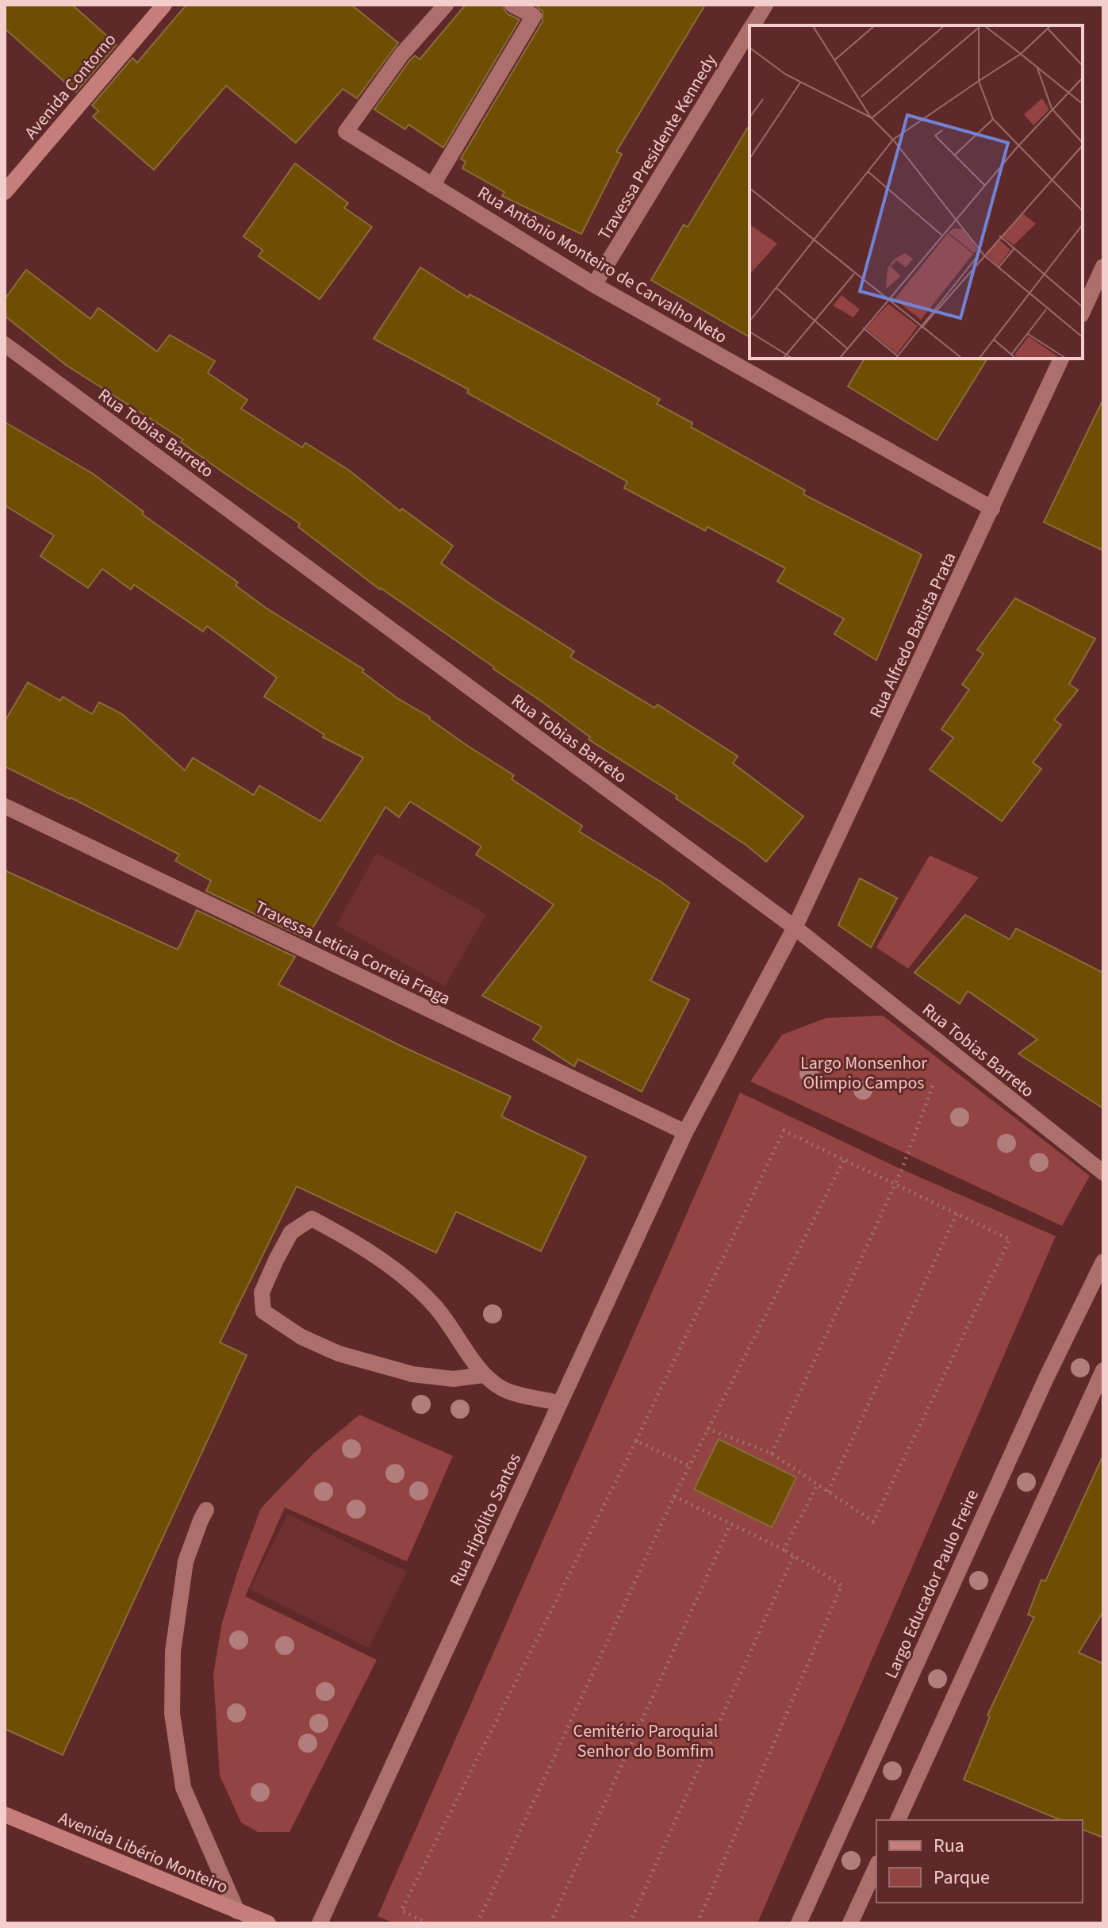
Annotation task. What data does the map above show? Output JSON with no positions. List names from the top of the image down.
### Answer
{
  "streets": {
    "main road": ["Avenida Contorno", "Avenida Libério Monteiro"],
    "street": [
      "Travessa Presidente Kennedy",
      "Rua Antônio Monteiro de Carvalho Neto",
      "Rua Tobias Barreto",
      "Rua Alfredo Batista Prata",
      "Travessa Leticia Correia Fraga",
      "Rua Hipólito Santos",
      "Largo Educador Paulo Freire"
    ]
  },
  "crossings": [
    ["Travessa Presidente Kennedy", "Rua Antônio Monteiro de Carvalho Neto"],
    ["Rua Antônio Monteiro de Carvalho Neto", "Rua Alfredo Batista Prata"],
    ["Rua Tobias Barreto", "Rua Alfredo Batista Prata"],
    ["Rua Alfredo Batista Prata", "Travessa Leticia Correia Fraga"],
    ["Rua Alfredo Batista Prata", "Rua Hipólito Santos"],
    ["Travessa Leticia Correia Fraga", "Rua Hipólito Santos"]
  ],
  "parks": ["Largo Monsenhor Olimpio Campos", "Cemitério Paroquial Senhor do Bomfim"],
  "legend": ["Rua", "Parque"]
}
